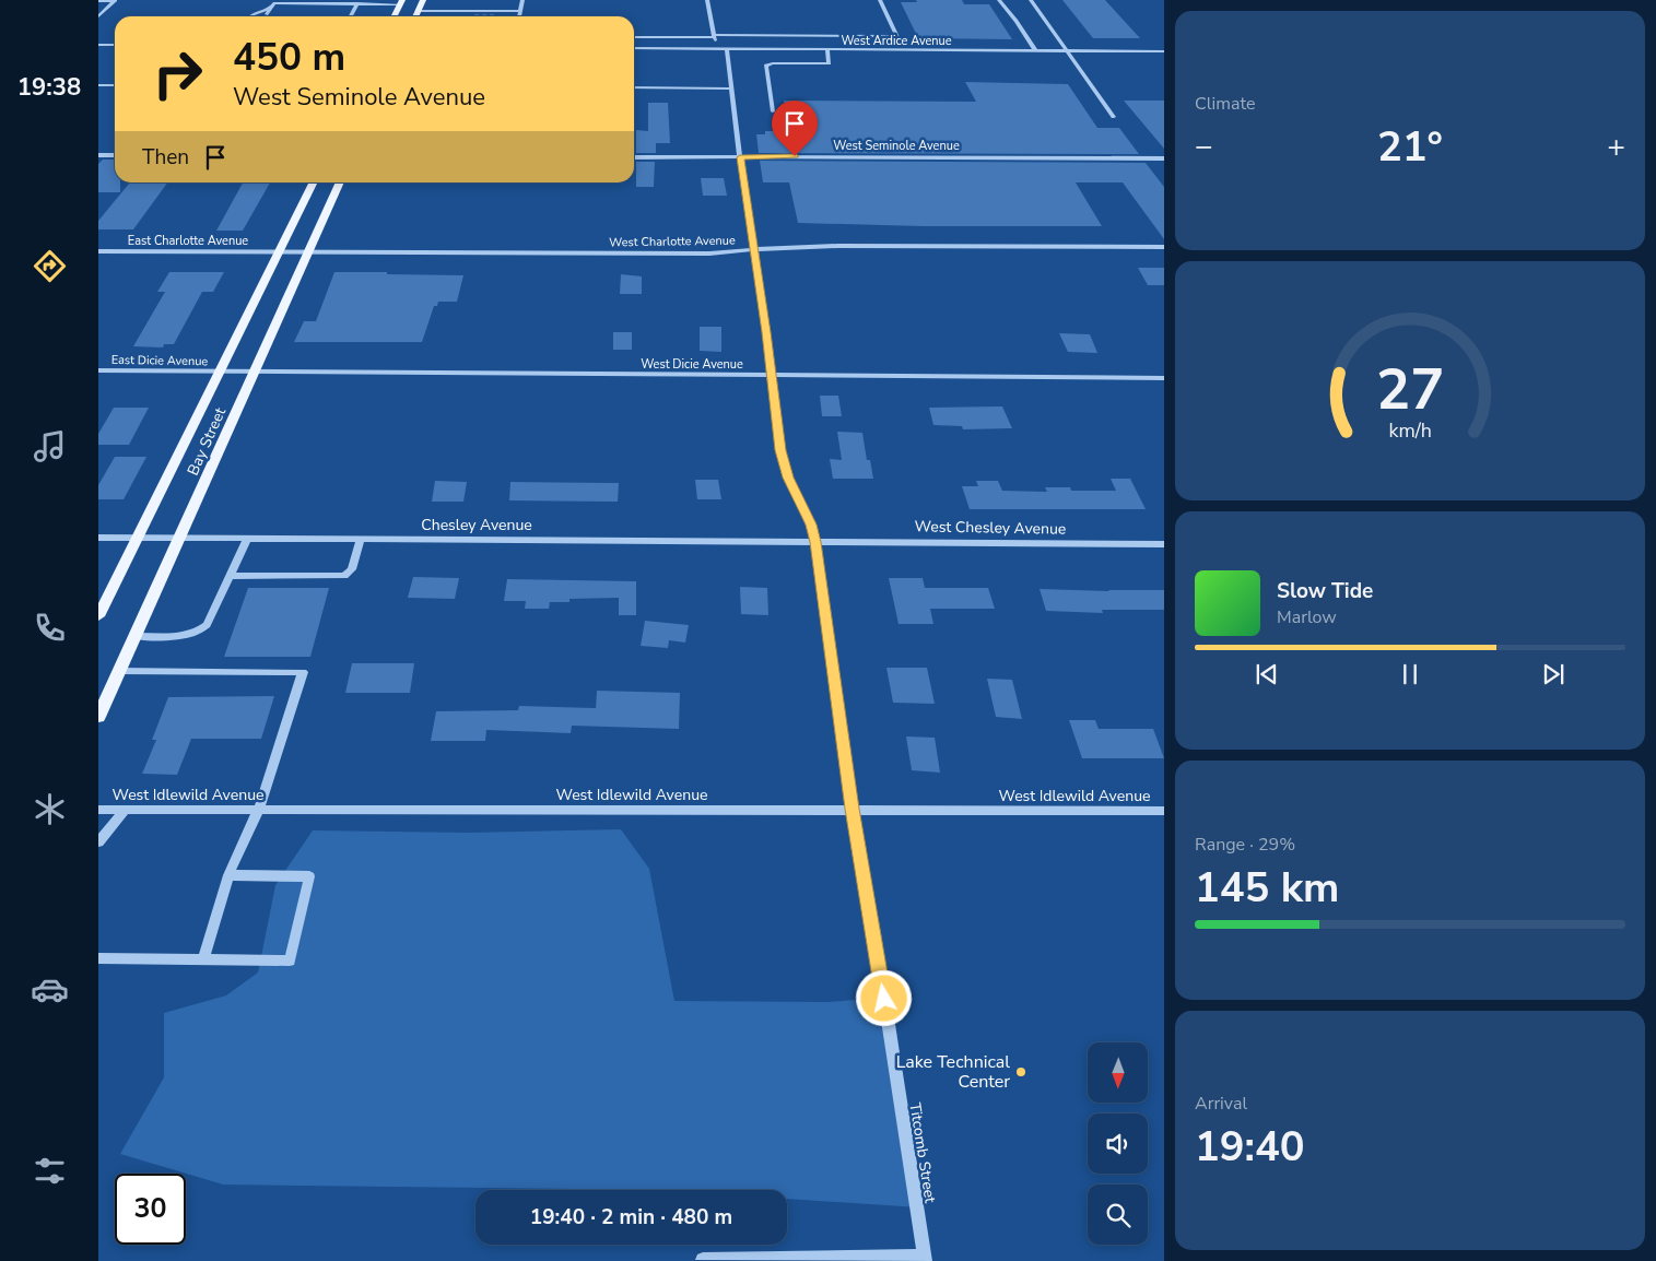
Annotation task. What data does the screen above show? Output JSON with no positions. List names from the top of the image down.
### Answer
{
  "streets": {
    "main road": ["Bay Street"],
    "street": [
      "West Ardice Avenue",
      "West Seminole Avenue",
      "East Charlotte Avenue",
      "West Charlotte Avenue",
      "East Dicie Avenue",
      "West Dicie Avenue",
      "Chesley Avenue",
      "West Chesley Avenue",
      "West Idlewild Avenue",
      "Titcomb Street"
    ]
  },
  "crossings": [
    ["West Ardice Avenue", "Titcomb Street"],
    ["West Seminole Avenue", "Titcomb Street"],
    ["East Charlotte Avenue", "West Charlotte Avenue"],
    ["East Charlotte Avenue", "Bay Street"],
    ["West Charlotte Avenue", "Bay Street"],
    ["West Charlotte Avenue", "Titcomb Street"],
    ["East Dicie Avenue", "West Dicie Avenue"],
    ["East Dicie Avenue", "Bay Street"],
    ["West Dicie Avenue", "Bay Street"],
    ["West Dicie Avenue", "Titcomb Street"],
    ["Bay Street", "Chesley Avenue"],
    ["Chesley Avenue", "West Chesley Avenue"],
    ["Chesley Avenue", "Titcomb Street"],
    ["West Chesley Avenue", "Titcomb Street"],
    ["West Idlewild Avenue", "Titcomb Street"]
  ],
  "places": ["Lake Technical Center"],
  "north": "bottom",
  "page": {
    "tabs": "19:38",
    "tile": [
      "Climate",
      ["Range · 29%", "145 km"],
      ["Arrival", "19:40"]
    ],
    "turn": ["450 m", "West Seminole Avenue"],
    "heat": ["−", "21°", "+"],
    "then": "Then",
    "song": ["Slow Tide", "Marlow"],
    "limit": "30",
    "trip": "19:40 · 2 min · 480 m",
    "gauge": ["27", "km/h"]
  }
}
